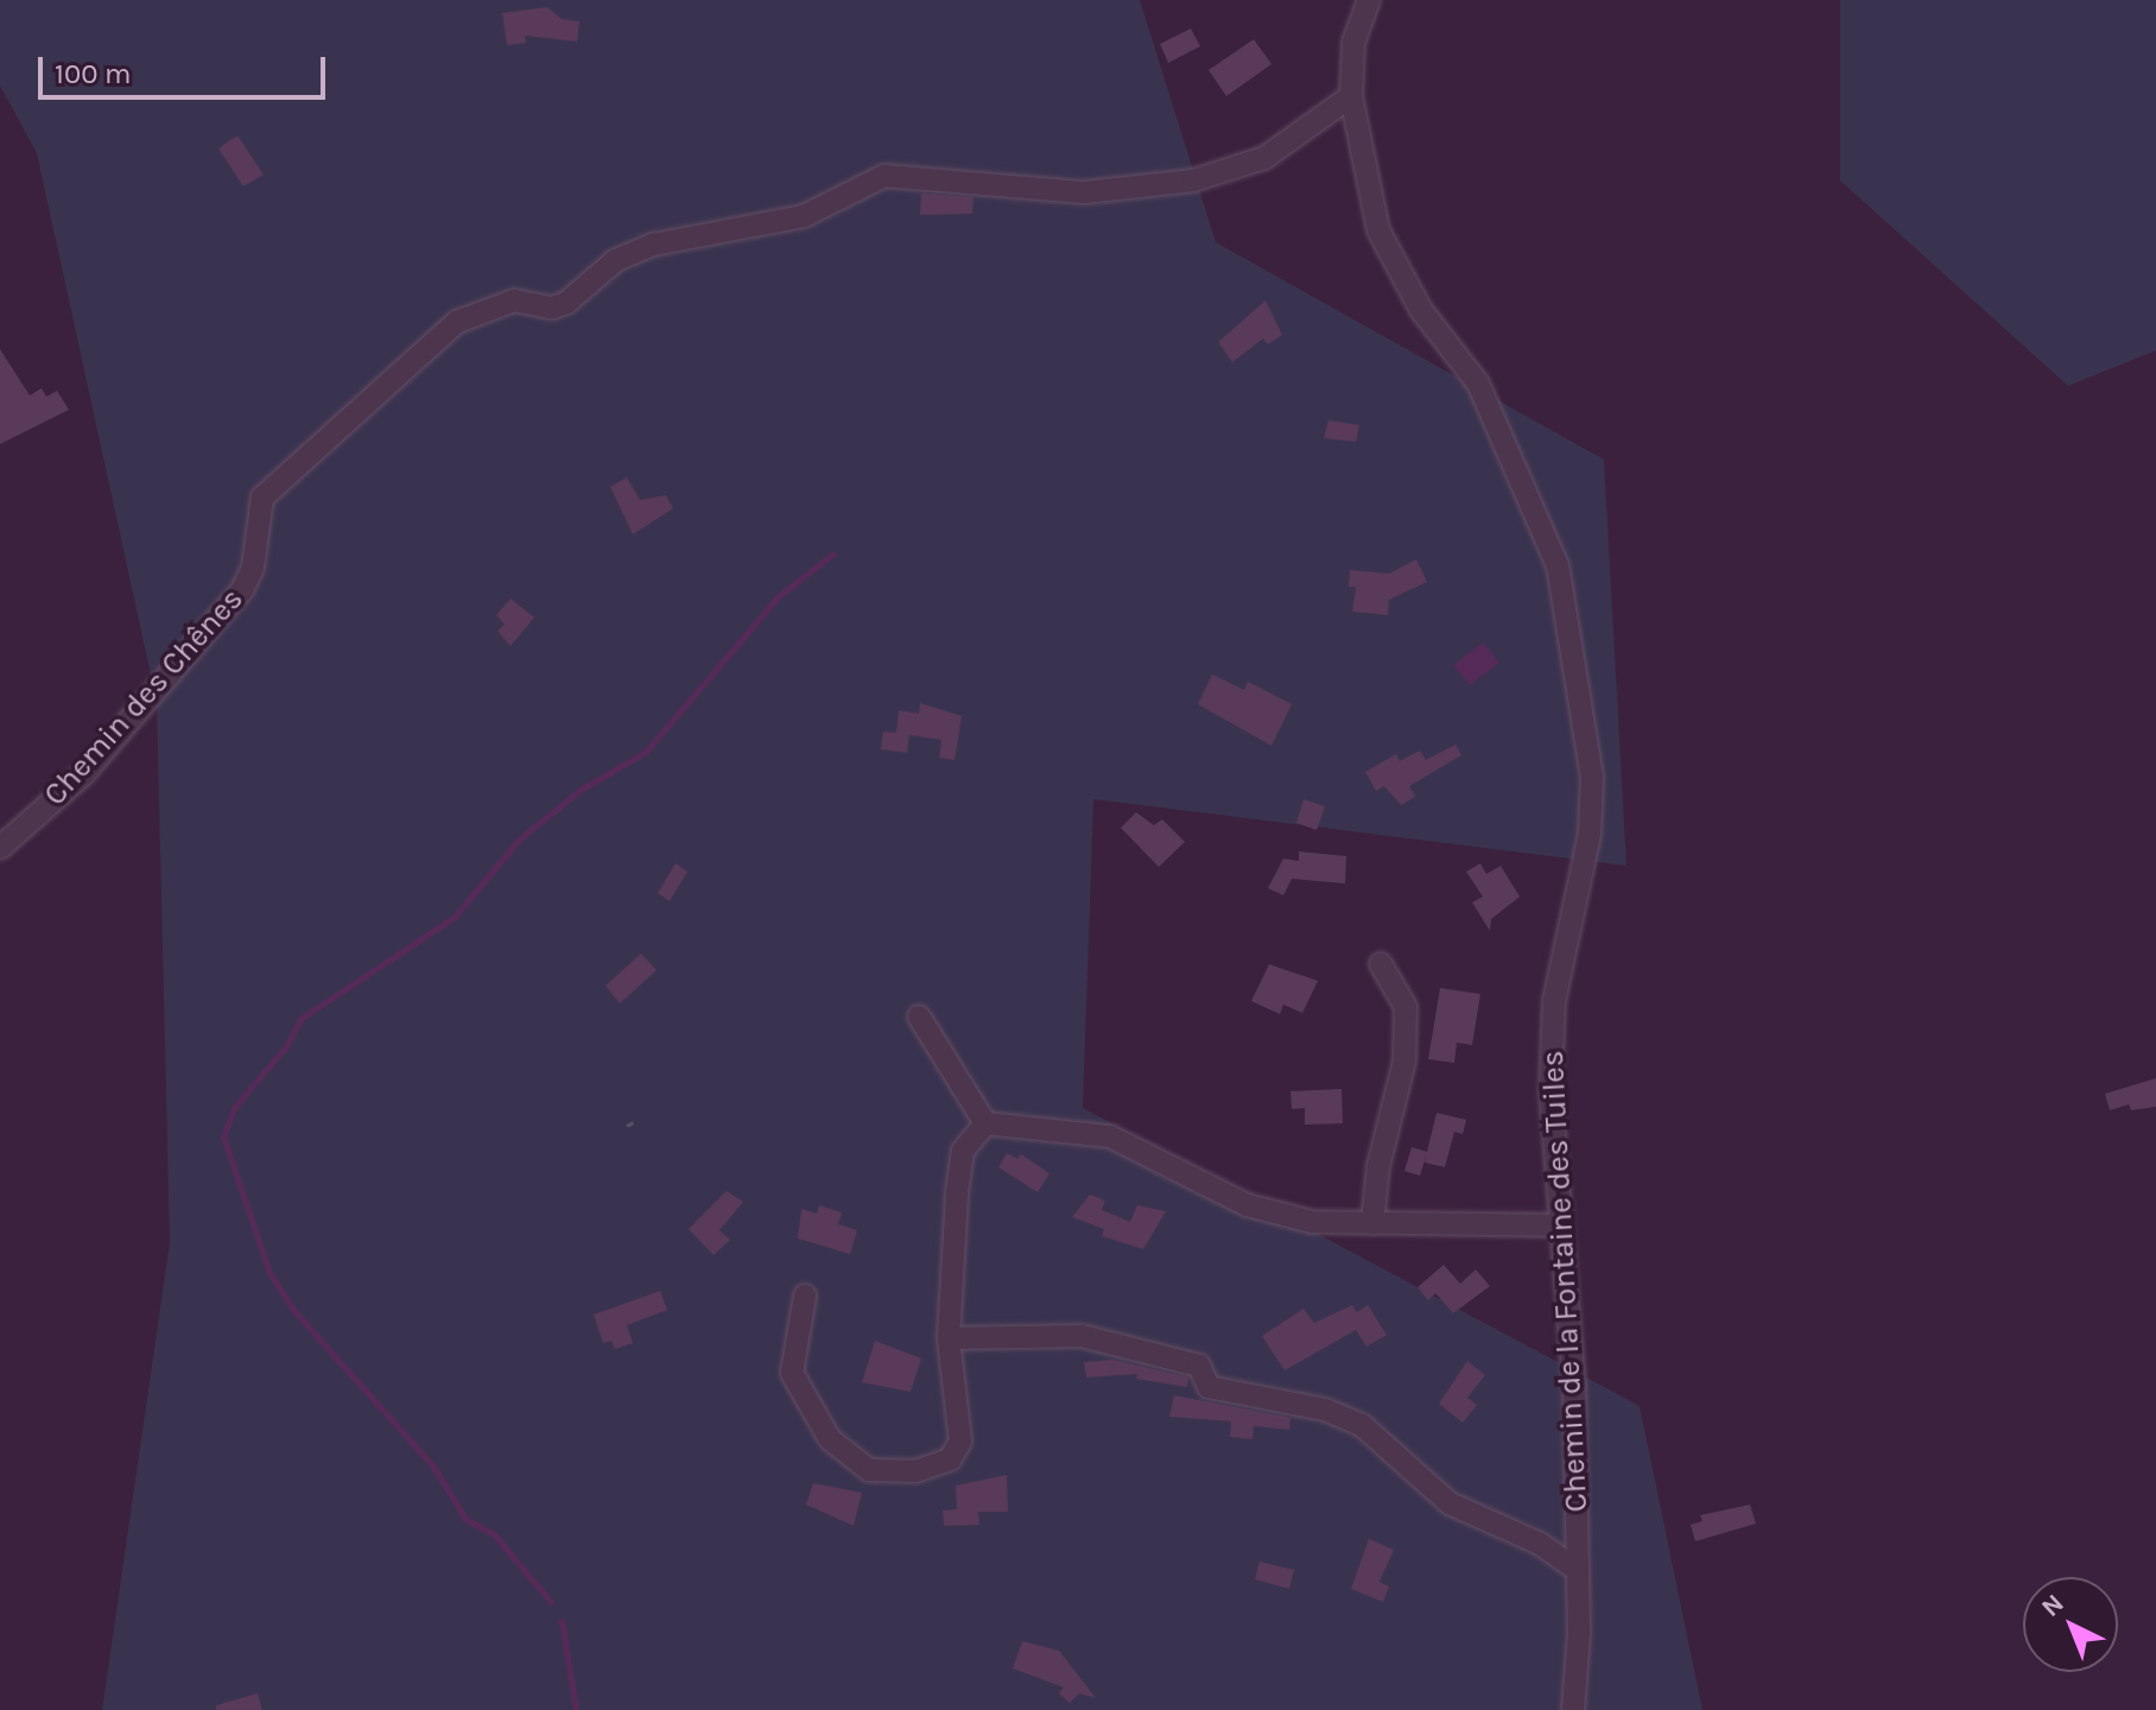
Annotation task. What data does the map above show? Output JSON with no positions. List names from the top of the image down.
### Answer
{
  "streets": {
    "street": ["Chemin des Chênes", "Chemin de la Fontaine des Tuiles"]
  },
  "crossings": [
    ["Chemin des Chênes", "Chemin de la Fontaine des Tuiles"]
  ],
  "scale_bar": "100 m",
  "north": "top left"
}
